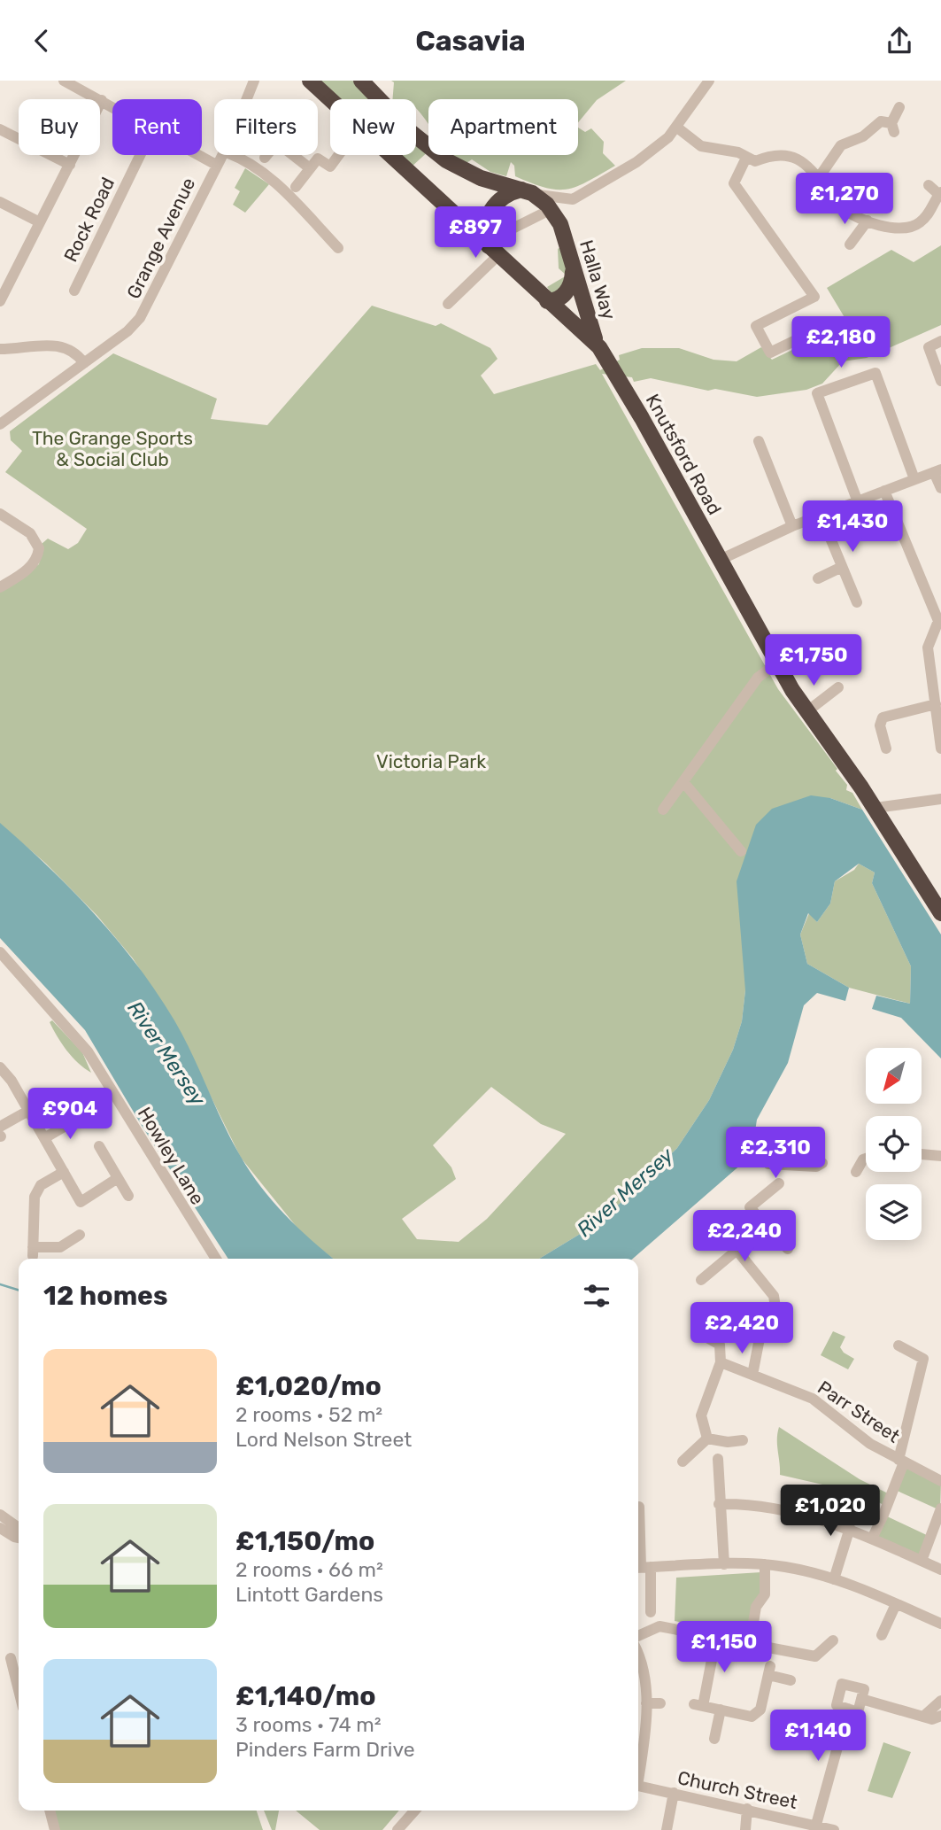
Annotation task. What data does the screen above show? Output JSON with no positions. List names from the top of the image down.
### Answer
{
  "streets": {
    "highway": ["Halla Way", "Knutsford Road"],
    "street": [
      "Rock Road",
      "Grange Avenue",
      "Howley Lane",
      "Parr Street",
      "Church Street"
    ]
  },
  "crossings": [
    ["Halla Way", "Knutsford Road"]
  ],
  "water": ["River Mersey"],
  "parks": ["The Grange Sports & Social Club", "Victoria Park"],
  "north": "bottom left",
  "page": {
    "header": "Casavia",
    "chip": [
      "Buy",
      "Rent",
      "Filters",
      "New",
      "Apartment"
    ],
    "price": [
      "£1,270",
      "£897",
      "£2,180",
      "£1,430",
      "£1,750",
      "£904",
      "£2,310",
      "£2,240",
      "£2,420",
      "£1,020",
      "£1,150",
      "£1,140"
    ],
    "heading": "12 homes",
    "list": [
      {
        "name": "£1,020/mo",
        "note": "2 rooms · 52 m² · Lord Nelson Street"
      },
      {
        "name": "£1,150/mo",
        "note": "2 rooms · 66 m² · Lintott Gardens"
      },
      {
        "name": "£1,140/mo",
        "note": "3 rooms · 74 m² · Pinders Farm Drive"
      }
    ]
  }
}
